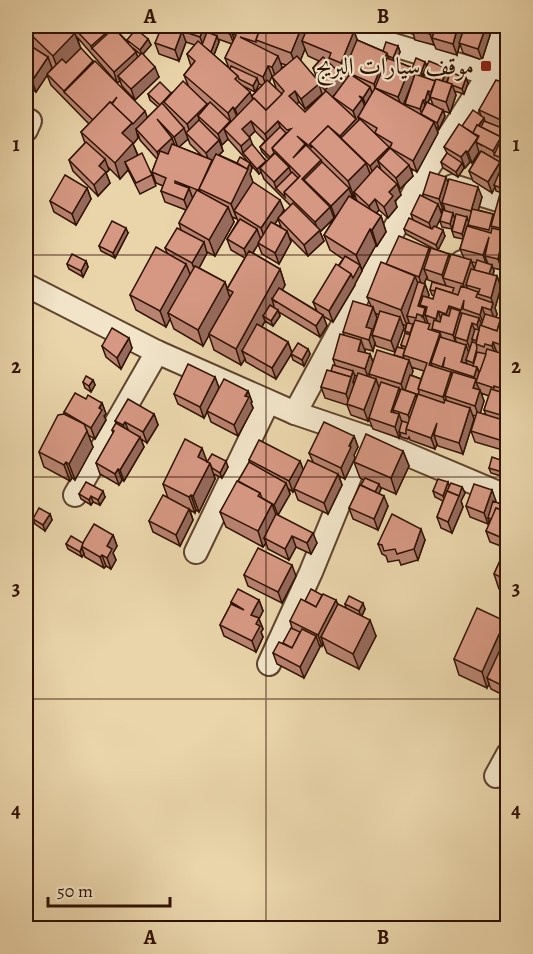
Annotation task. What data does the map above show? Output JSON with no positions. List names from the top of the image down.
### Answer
{
  "places": {
    "transit": ["موقف سيارات البريج"]
  },
  "scale_bar": "50 m",
  "grid": {
    "columns": ["A", "B"],
    "rows": [
      "1",
      "2",
      "3",
      "4"
    ]
  }
}
